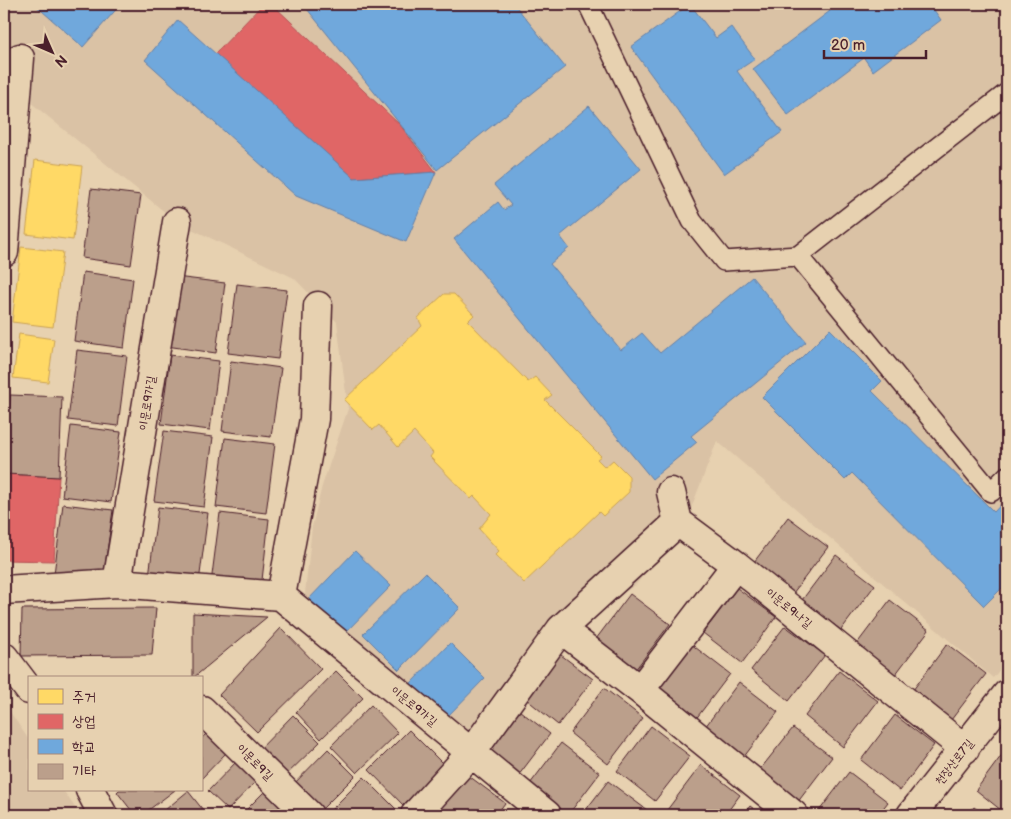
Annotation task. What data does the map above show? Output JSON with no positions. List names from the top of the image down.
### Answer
{
  "streets": {
    "street": [
      "이문로9가길",
      "이문로9나길",
      "이문로9길",
      "천장산로7길"
    ]
  },
  "crossings": [
    ["이문로9나길", "천장산로7길"]
  ],
  "legend": [
    "주거",
    "상업",
    "학교",
    "기타"
  ],
  "scale_bar": "20 m",
  "north": "bottom right"
}
